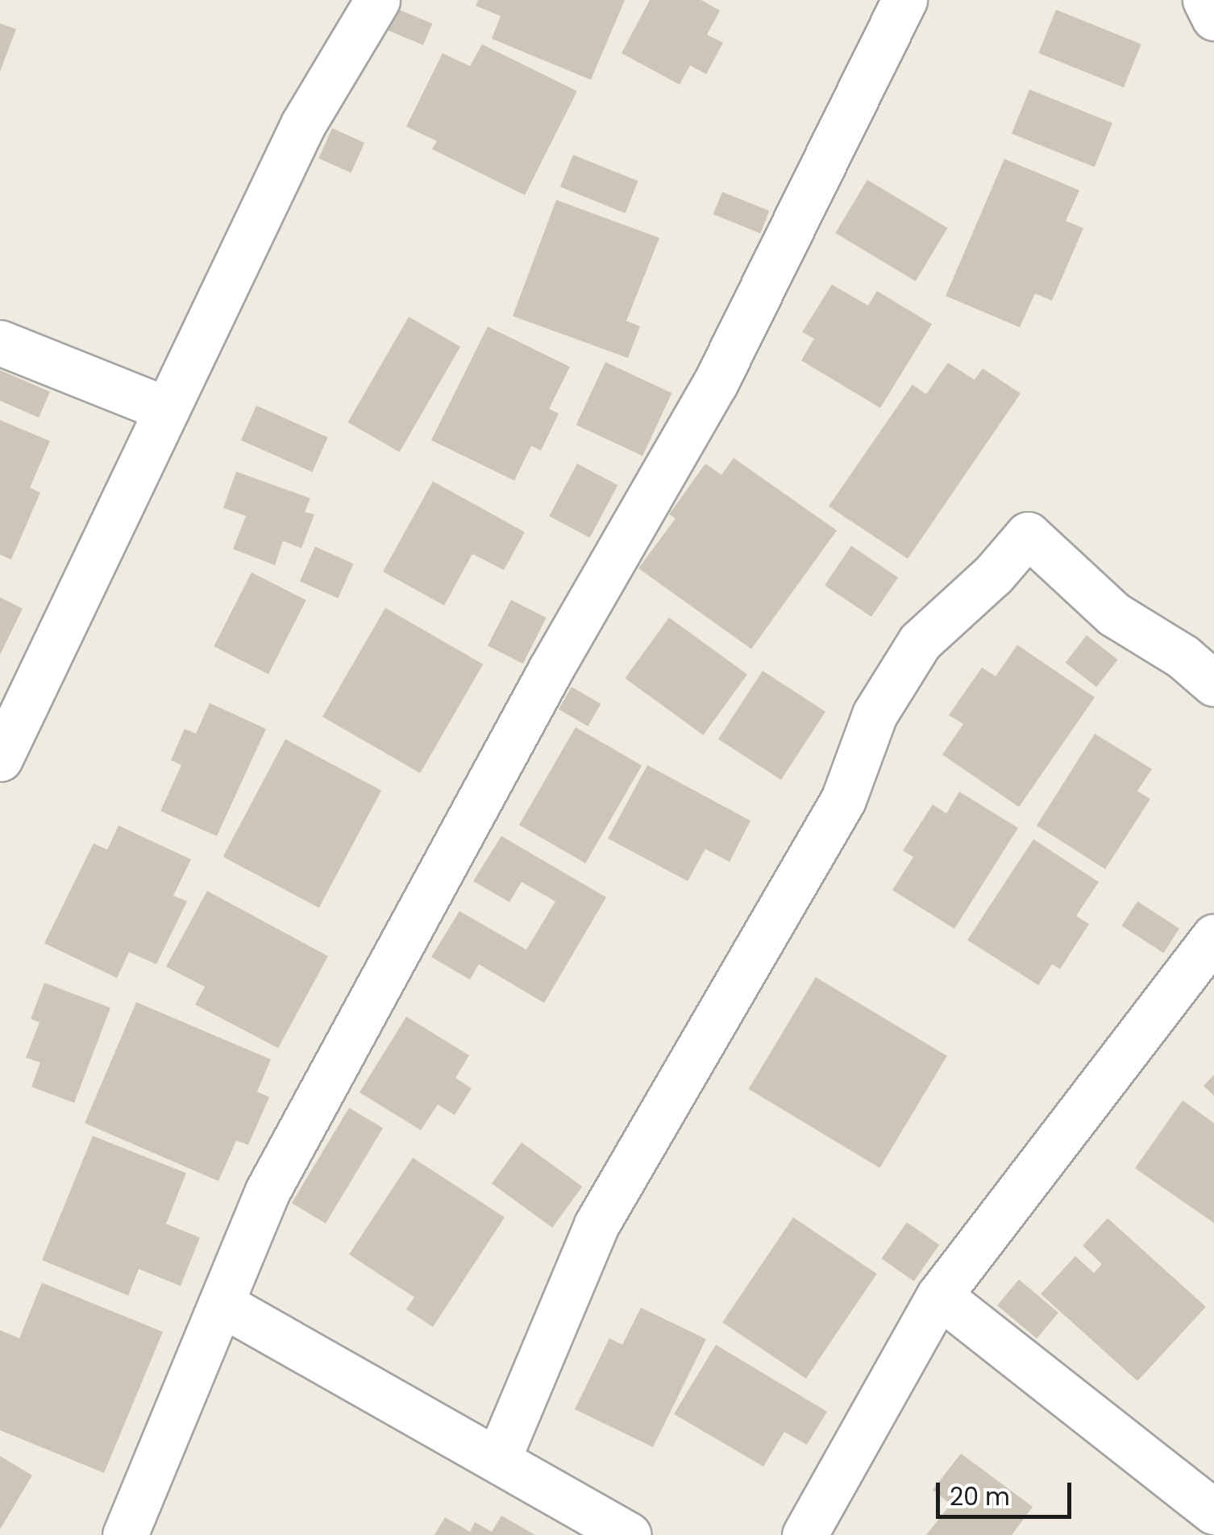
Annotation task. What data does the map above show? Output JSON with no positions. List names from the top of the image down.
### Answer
{
  "scale_bar": "20 m"
}
